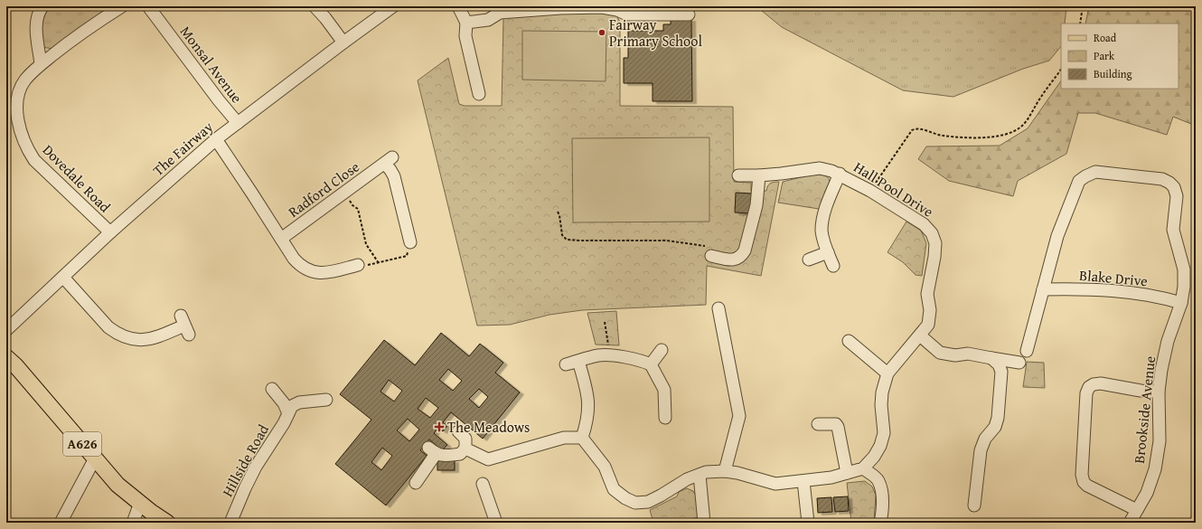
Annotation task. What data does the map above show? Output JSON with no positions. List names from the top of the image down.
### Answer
{
  "streets": {
    "main road": ["A626"],
    "street": [
      "Monsal Avenue",
      "The Fairway",
      "Dovedale Road",
      "Radford Close",
      "Hall Pool Drive",
      "Blake Drive",
      "Brookside Avenue",
      "Hillside Road"
    ]
  },
  "crossings": [
    ["Monsal Avenue", "The Fairway"],
    ["The Fairway", "Dovedale Road"],
    ["The Fairway", "Radford Close"],
    ["Blake Drive", "Brookside Avenue"]
  ],
  "places": {
    "other": ["Fairway Primary School"],
    "health": ["The Meadows"]
  },
  "legend": ["Road", "Park", "Building"]
}
